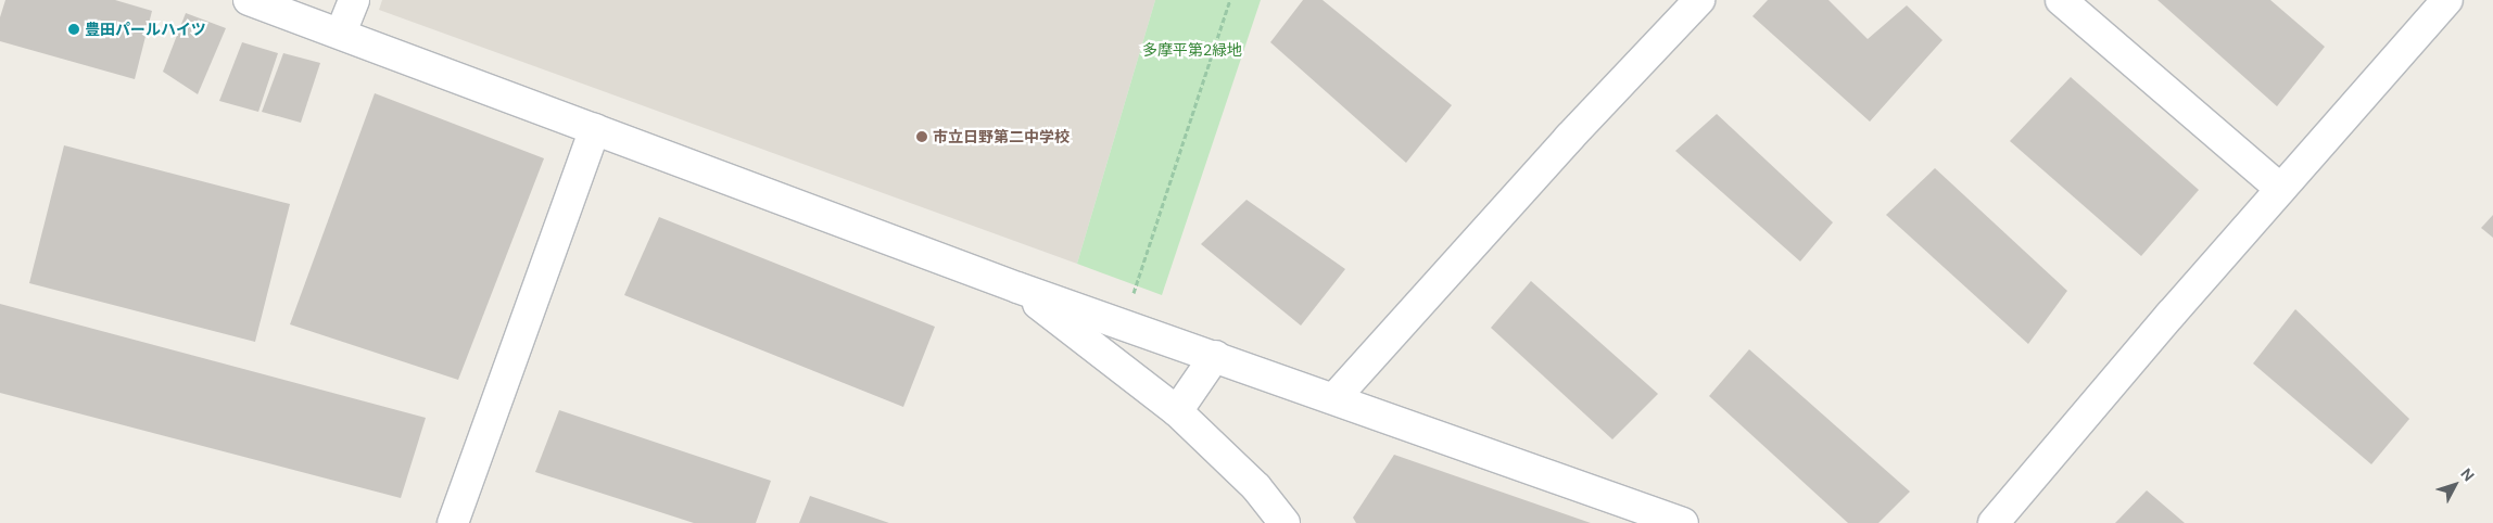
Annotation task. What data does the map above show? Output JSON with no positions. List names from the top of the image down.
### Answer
{
  "parks": ["多摩平第2緑地"],
  "places": ["豊田パールハイツ", "市立日野第二中学校"],
  "north": "top right"
}
